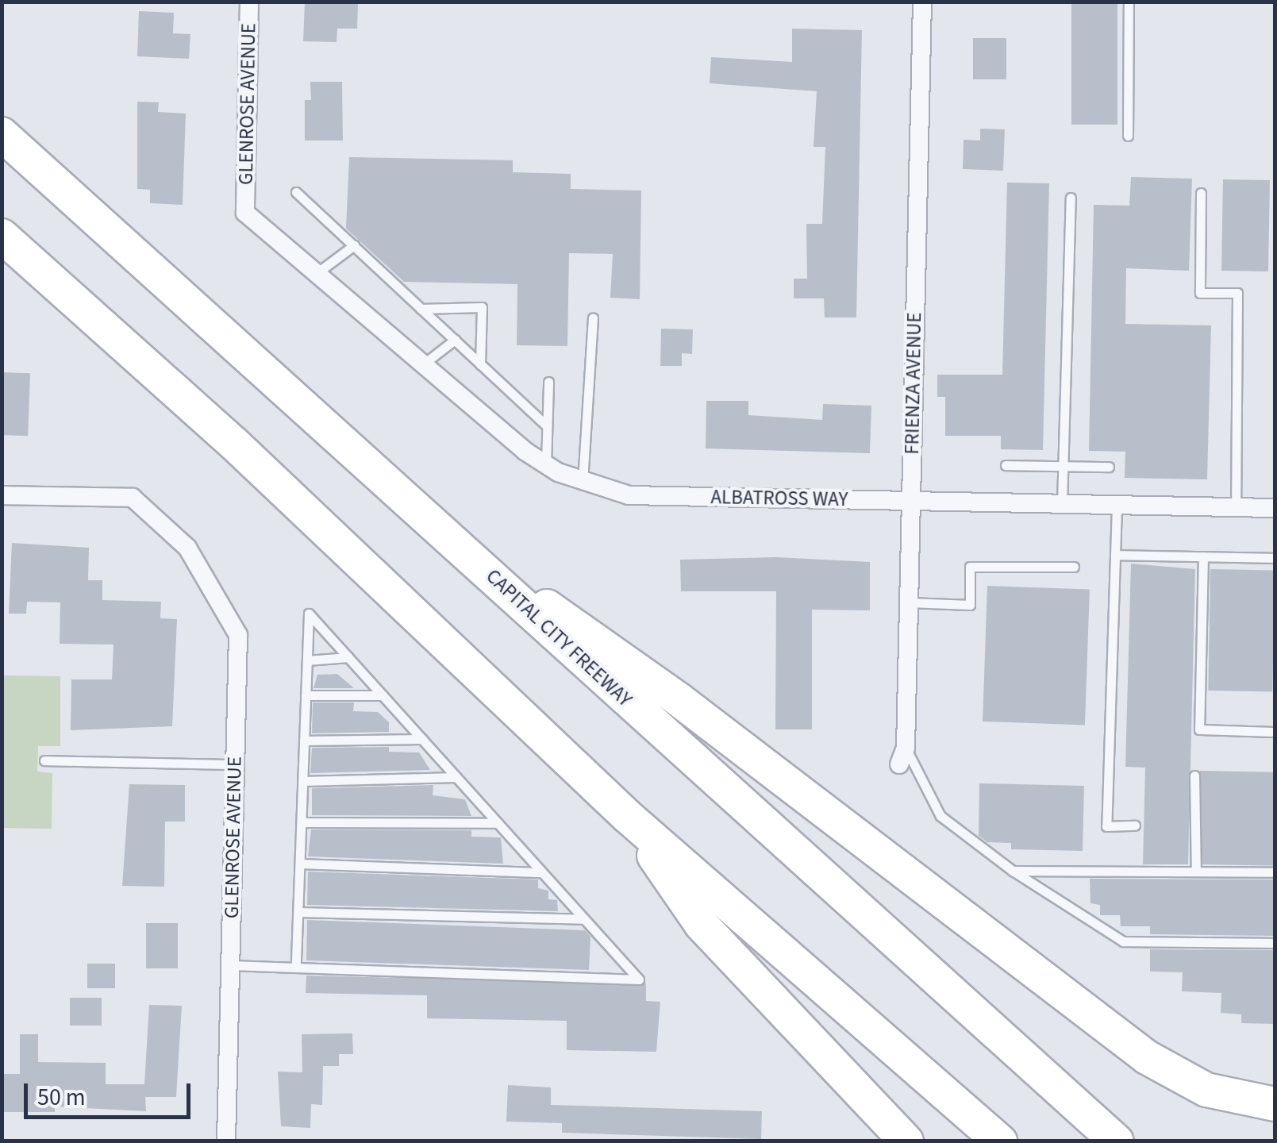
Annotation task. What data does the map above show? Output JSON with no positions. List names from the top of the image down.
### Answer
{
  "streets": {
    "highway": ["CAPITAL CITY FREEWAY"],
    "street": ["GLENROSE AVENUE", "FRIENZA AVENUE", "ALBATROSS WAY"]
  },
  "crossings": [
    ["GLENROSE AVENUE", "ALBATROSS WAY"],
    ["FRIENZA AVENUE", "ALBATROSS WAY"]
  ],
  "scale_bar": "50 m"
}
